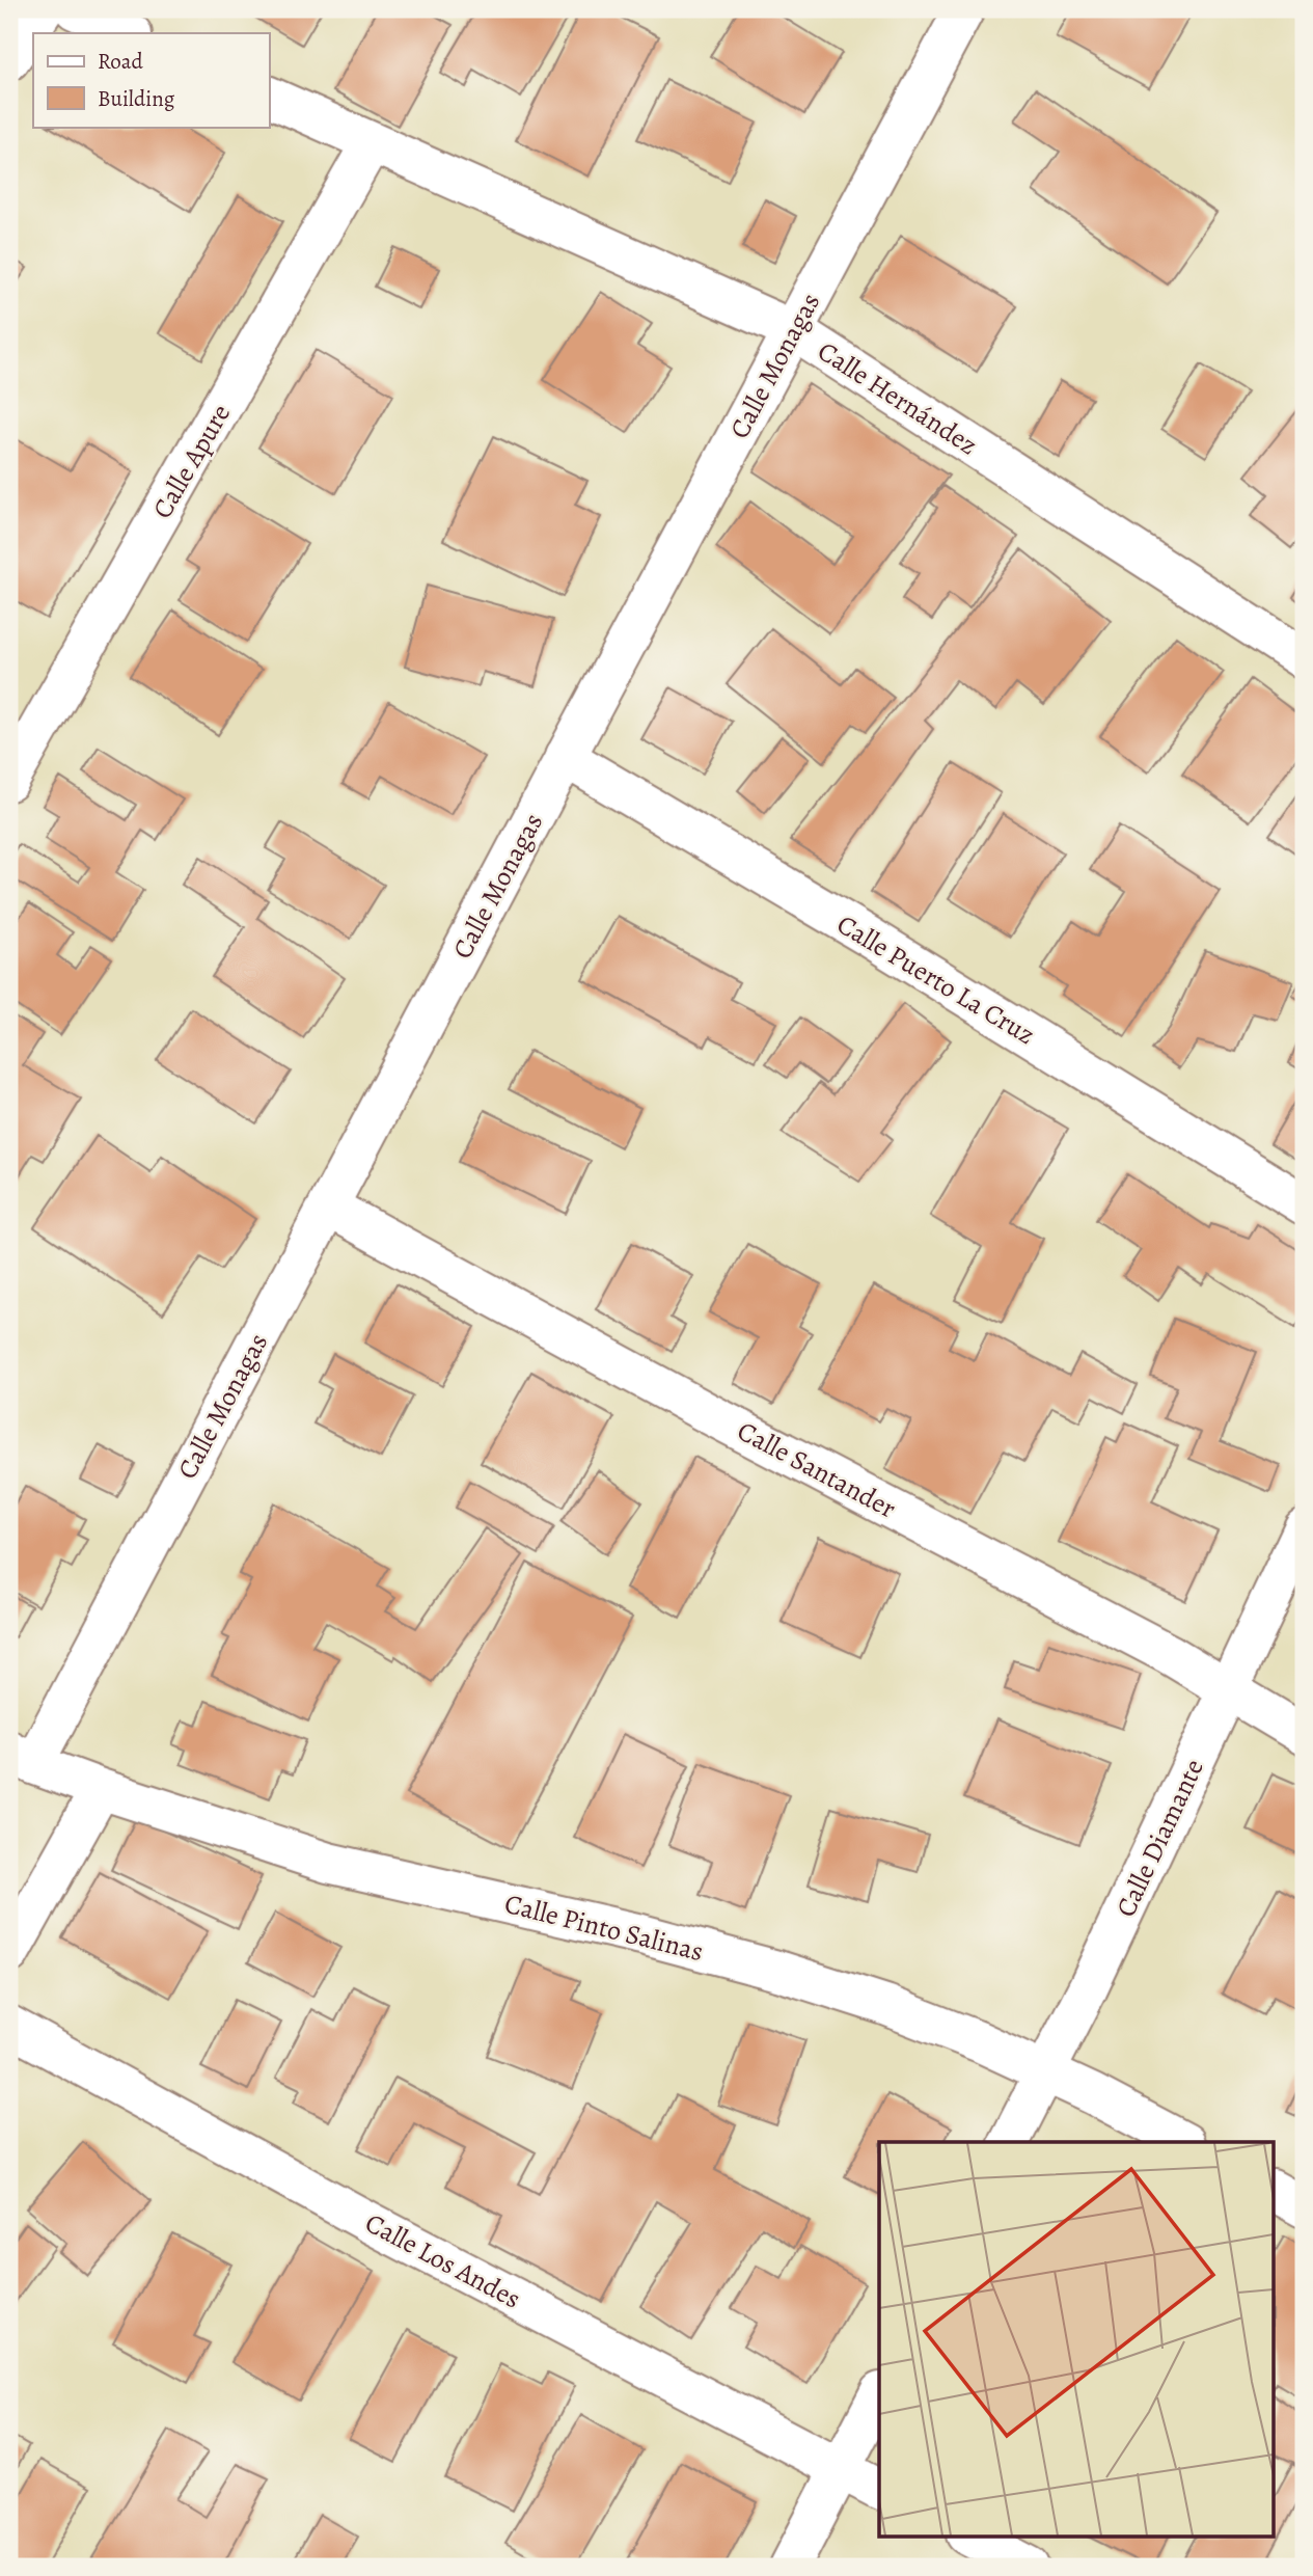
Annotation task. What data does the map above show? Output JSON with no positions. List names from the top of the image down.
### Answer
{
  "streets": {
    "street": [
      "Calle Monagas",
      "Calle Hernández",
      "Calle Apure",
      "Calle Puerto La Cruz",
      "Calle Santander",
      "Calle Diamante",
      "Calle Pinto Salinas",
      "Calle Los Andes"
    ]
  },
  "crossings": [
    ["Calle Monagas", "Calle Hernández"],
    ["Calle Monagas", "Calle Puerto La Cruz"],
    ["Calle Monagas", "Calle Santander"],
    ["Calle Monagas", "Calle Pinto Salinas"],
    ["Calle Hernández", "Calle Apure"],
    ["Calle Santander", "Calle Diamante"],
    ["Calle Diamante", "Calle Pinto Salinas"]
  ],
  "legend": ["Road", "Building"]
}
